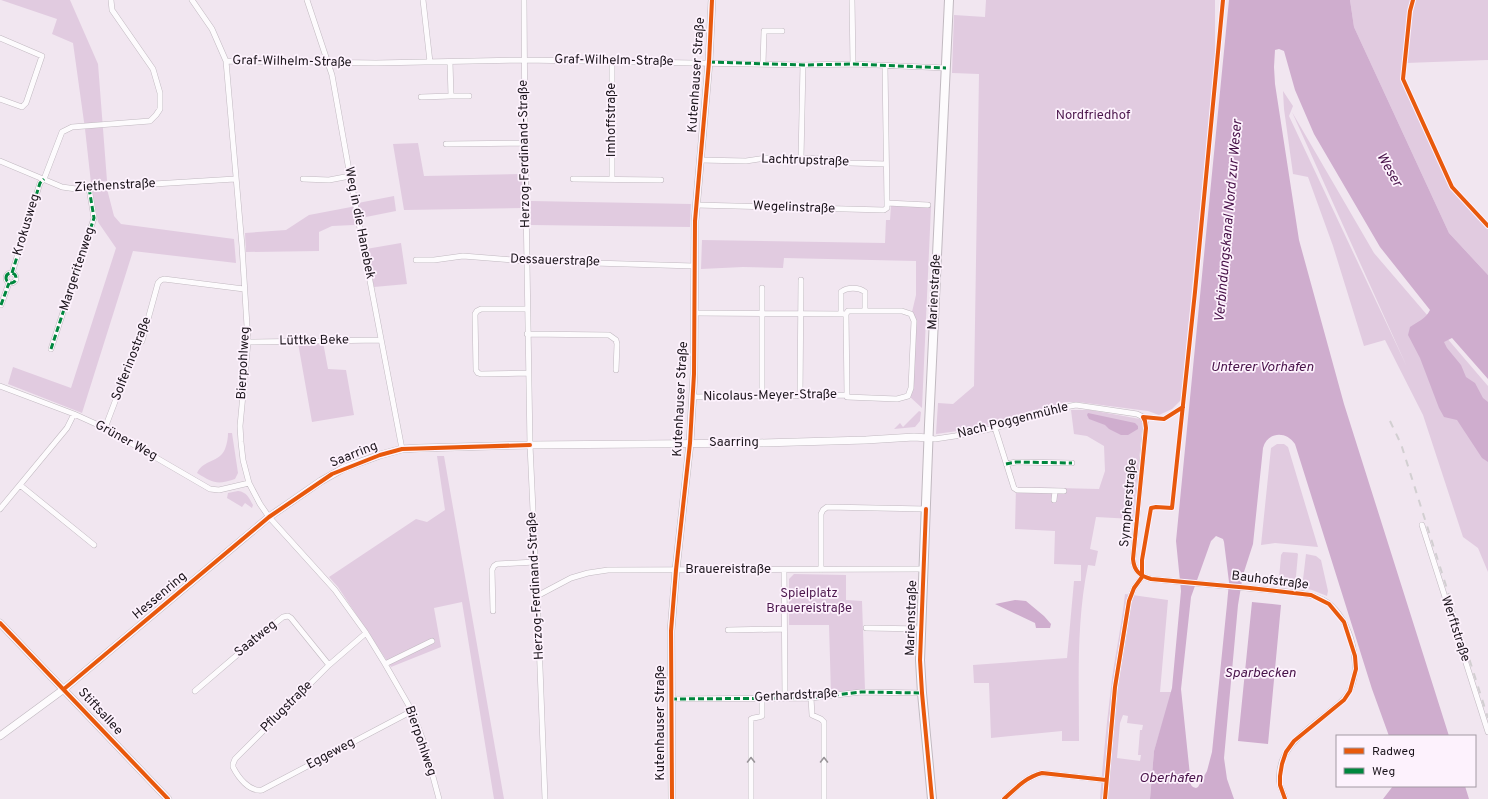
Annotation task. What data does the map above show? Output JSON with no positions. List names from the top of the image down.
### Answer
{
  "streets": {
    "main road": ["Marienstraße"],
    "street": [
      "Graf-Wilhelm-Straße",
      "Kutenhauser Straße",
      "Imhoffstraße",
      "Herzog-Ferdinand-Straße",
      "Lachtrupstraße",
      "Ziethenstraße",
      "Wegelinstraße",
      "Weg in die Hanebek",
      "Krokusweg",
      "Dessauerstraße",
      "Margeritenweg",
      "Lüttke Beke",
      "Solferinostraße",
      "Bierpohlweg",
      "Nicolaus-Meyer-Straße",
      "Nach Poggenmühle",
      "Grüner Weg",
      "Saarring",
      "Sympherstraße",
      "Brauereistraße",
      "Bauhofstraße",
      "Hessenring",
      "Werftstraße",
      "Saatweg",
      "Gerhardstraße",
      "Pflugstraße",
      "Stiftsallee",
      "Eggeweg"
    ]
  },
  "crossings": [
    ["Graf-Wilhelm-Straße", "Kutenhauser Straße"],
    ["Graf-Wilhelm-Straße", "Imhoffstraße"],
    ["Graf-Wilhelm-Straße", "Herzog-Ferdinand-Straße"],
    ["Graf-Wilhelm-Straße", "Weg in die Hanebek"],
    ["Graf-Wilhelm-Straße", "Marienstraße"],
    ["Graf-Wilhelm-Straße", "Bierpohlweg"],
    ["Kutenhauser Straße", "Lachtrupstraße"],
    ["Kutenhauser Straße", "Wegelinstraße"],
    ["Kutenhauser Straße", "Dessauerstraße"],
    ["Kutenhauser Straße", "Nicolaus-Meyer-Straße"],
    ["Kutenhauser Straße", "Saarring"],
    ["Kutenhauser Straße", "Brauereistraße"],
    ["Kutenhauser Straße", "Gerhardstraße"],
    ["Herzog-Ferdinand-Straße", "Dessauerstraße"],
    ["Herzog-Ferdinand-Straße", "Saarring"],
    ["Herzog-Ferdinand-Straße", "Brauereistraße"],
    ["Ziethenstraße", "Krokusweg"],
    ["Ziethenstraße", "Margeritenweg"],
    ["Ziethenstraße", "Bierpohlweg"],
    ["Weg in die Hanebek", "Lüttke Beke"],
    ["Weg in die Hanebek", "Saarring"],
    ["Marienstraße", "Nach Poggenmühle"],
    ["Marienstraße", "Saarring"],
    ["Marienstraße", "Brauereistraße"],
    ["Marienstraße", "Gerhardstraße"],
    ["Lüttke Beke", "Bierpohlweg"],
    ["Solferinostraße", "Bierpohlweg"],
    ["Solferinostraße", "Grüner Weg"],
    ["Bierpohlweg", "Grüner Weg"],
    ["Bierpohlweg", "Saarring"],
    ["Bierpohlweg", "Hessenring"],
    ["Bierpohlweg", "Pflugstraße"],
    ["Bierpohlweg", "Eggeweg"],
    ["Nach Poggenmühle", "Saarring"],
    ["Nach Poggenmühle", "Sympherstraße"],
    ["Saarring", "Hessenring"],
    ["Sympherstraße", "Bauhofstraße"],
    ["Hessenring", "Stiftsallee"],
    ["Saatweg", "Pflugstraße"],
    ["Pflugstraße", "Eggeweg"]
  ],
  "water": [
    "Weser",
    "Verbindungskanal Nord zur Weser",
    "Unterer Vorhafen",
    "Sparbecken",
    "Oberhafen"
  ],
  "parks": ["Nordfriedhof", "Spielplatz Brauereistraße"],
  "legend": ["Radweg", "Weg"]
}
